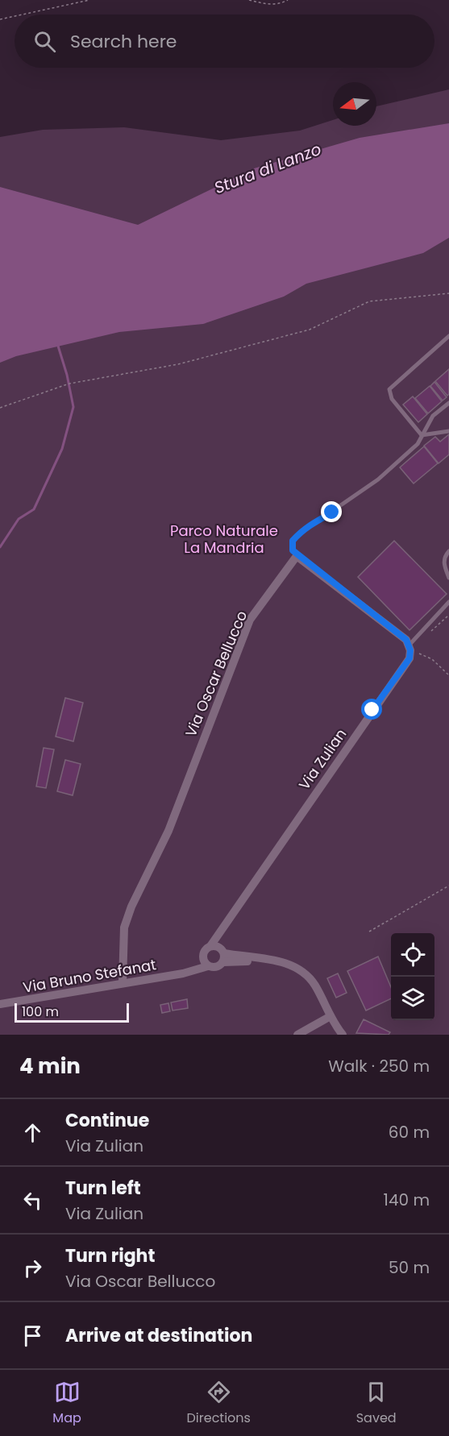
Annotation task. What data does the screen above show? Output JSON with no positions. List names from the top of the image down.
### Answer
{
  "streets": {
    "street": ["Via Oscar Bellucco", "Via Zulian", "Via Bruno Stefanat"]
  },
  "crossings": [
    ["Via Oscar Bellucco", "Via Bruno Stefanat"]
  ],
  "water": ["Stura di Lanzo"],
  "parks": ["Parco Naturale La Mandria"],
  "scale_bar": "100 m",
  "north": "left",
  "page": {
    "search": "Search here",
    "scale": "100 m",
    "heading": ["4 min", "Walk · 250 m"],
    "list": [
      ["Continue", "Via Zulian", "60 m"],
      ["Turn left", "Via Zulian", "140 m"],
      ["Turn right", "Via Oscar Bellucco", "50 m"],
      "Arrive at destination"
    ],
    "nav": ["Map", "Directions", "Saved"]
  }
}
